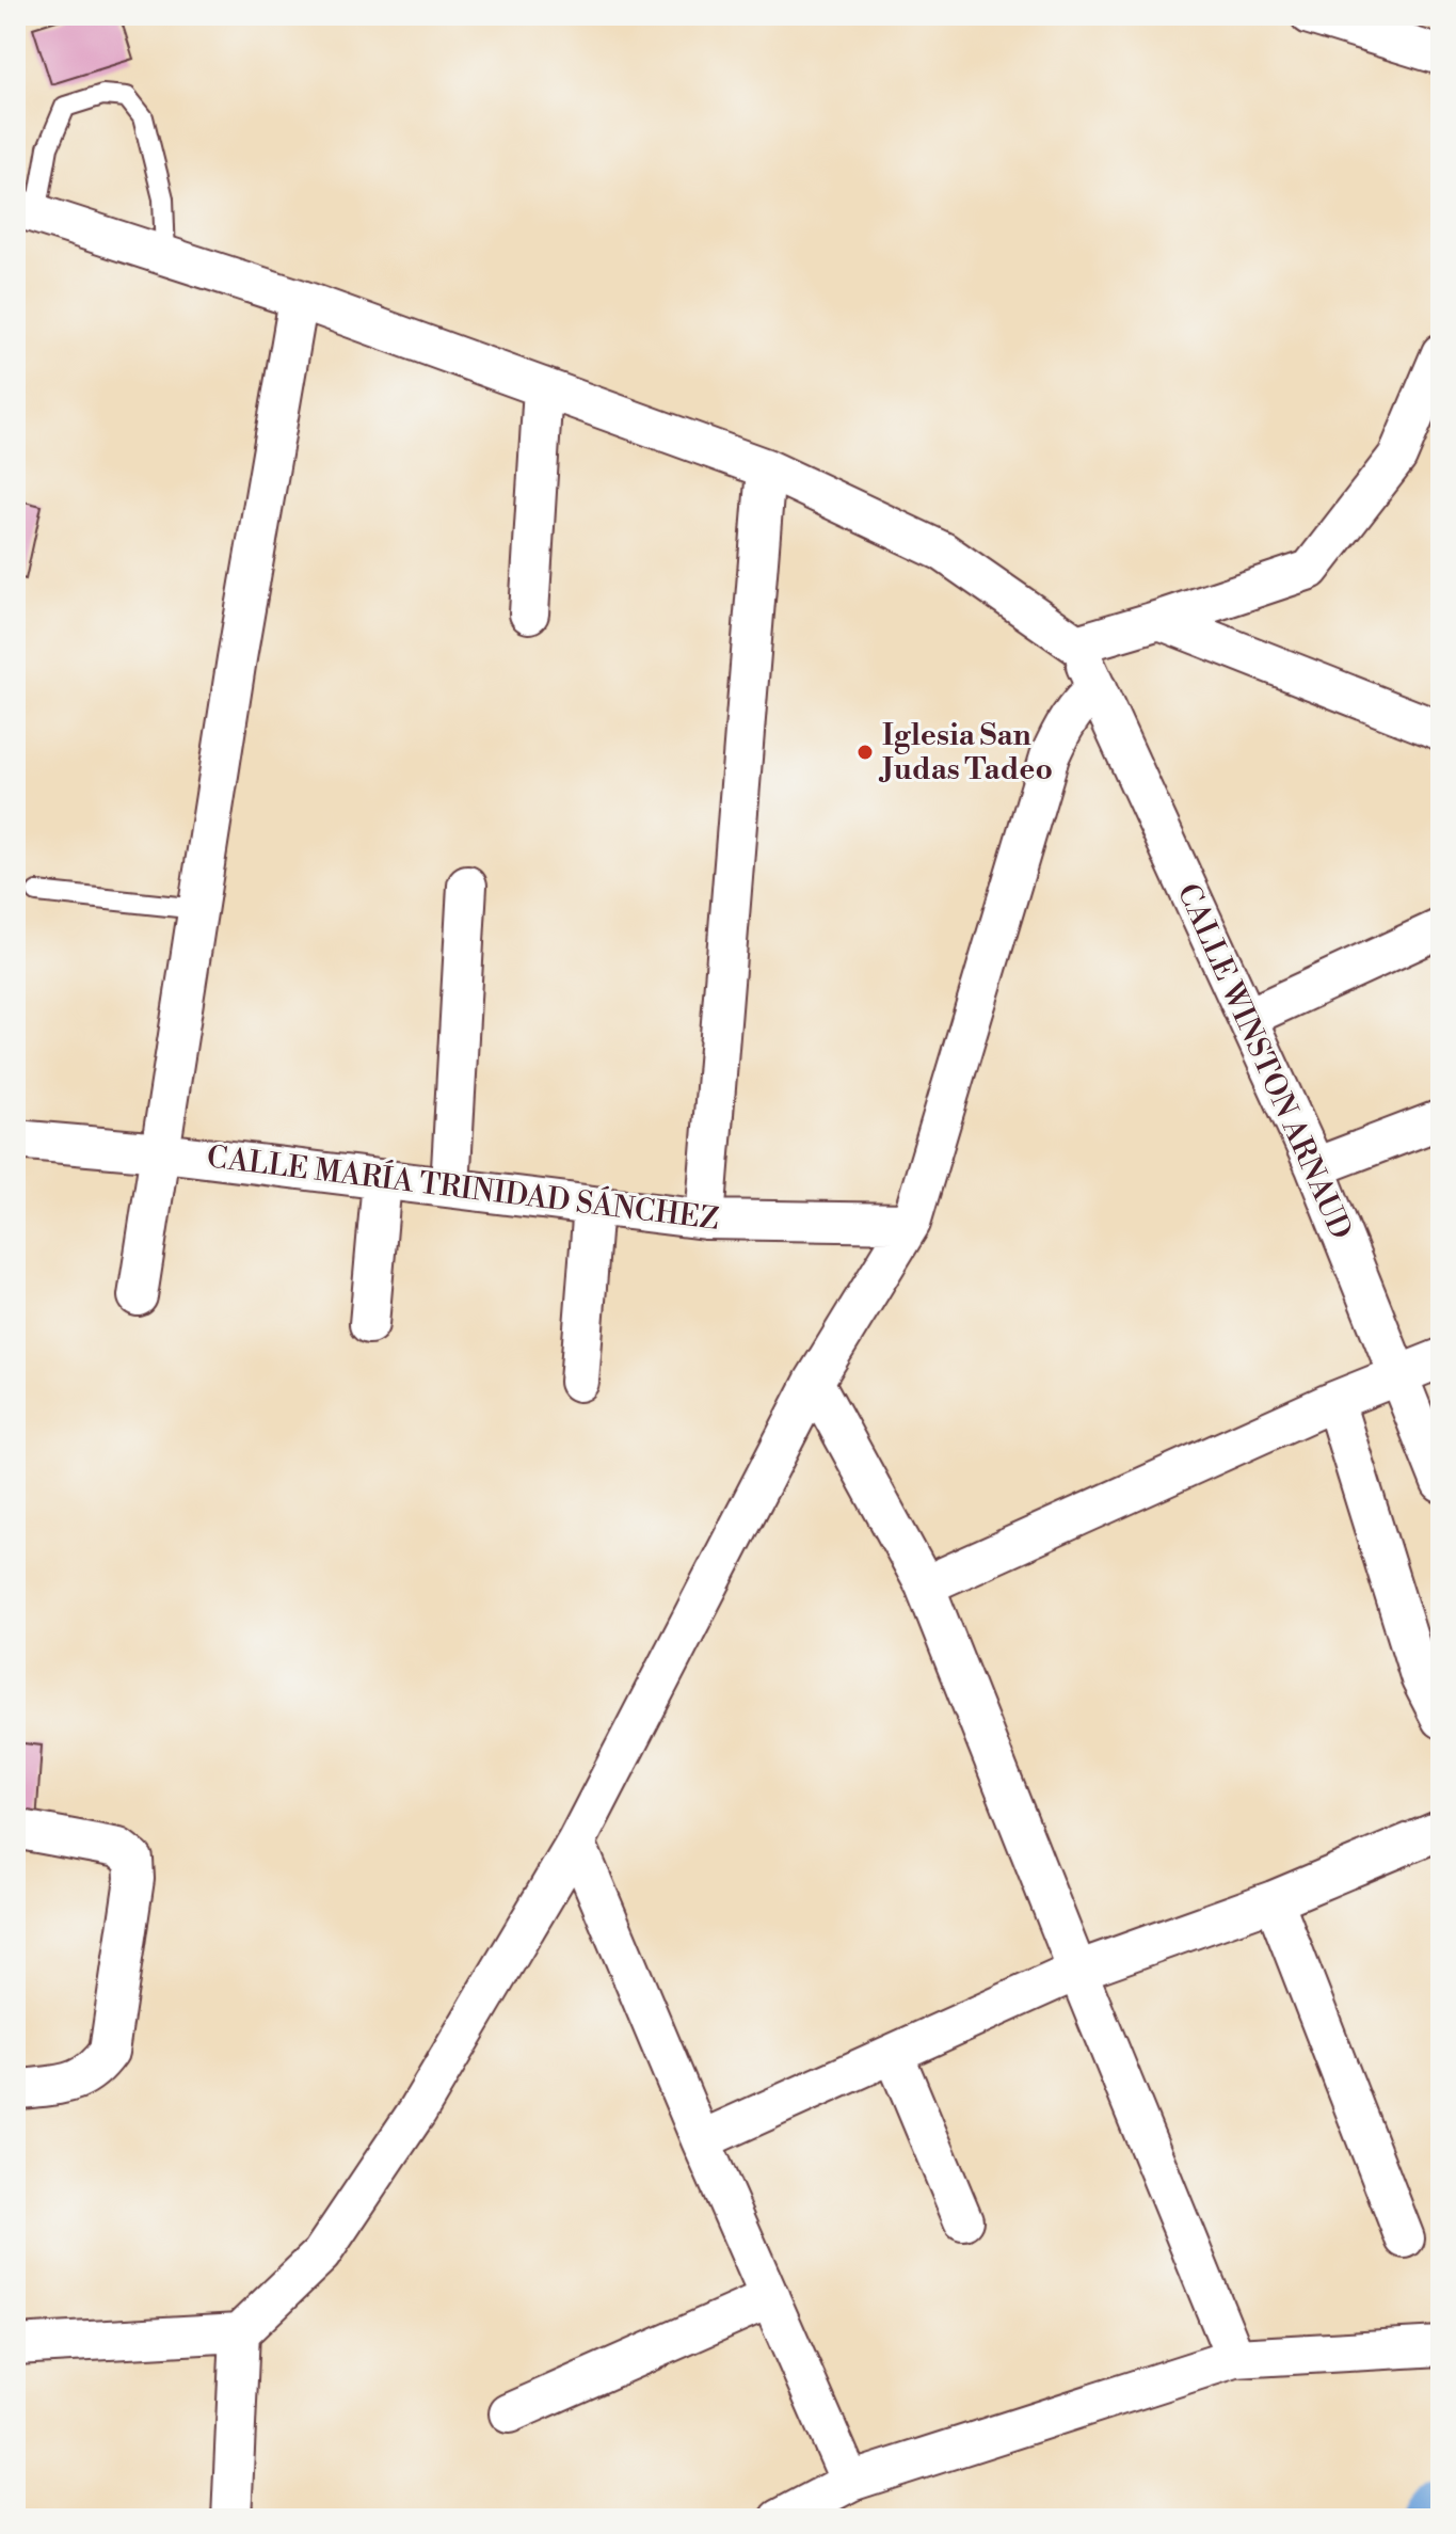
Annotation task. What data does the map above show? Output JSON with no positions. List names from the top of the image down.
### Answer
{
  "streets": {
    "street": ["CALLE WINSTON ARNAUD", "CALLE MARÍA TRINIDAD SÁNCHEZ"]
  },
  "places": ["Iglesia San Judas Tadeo"]
}
